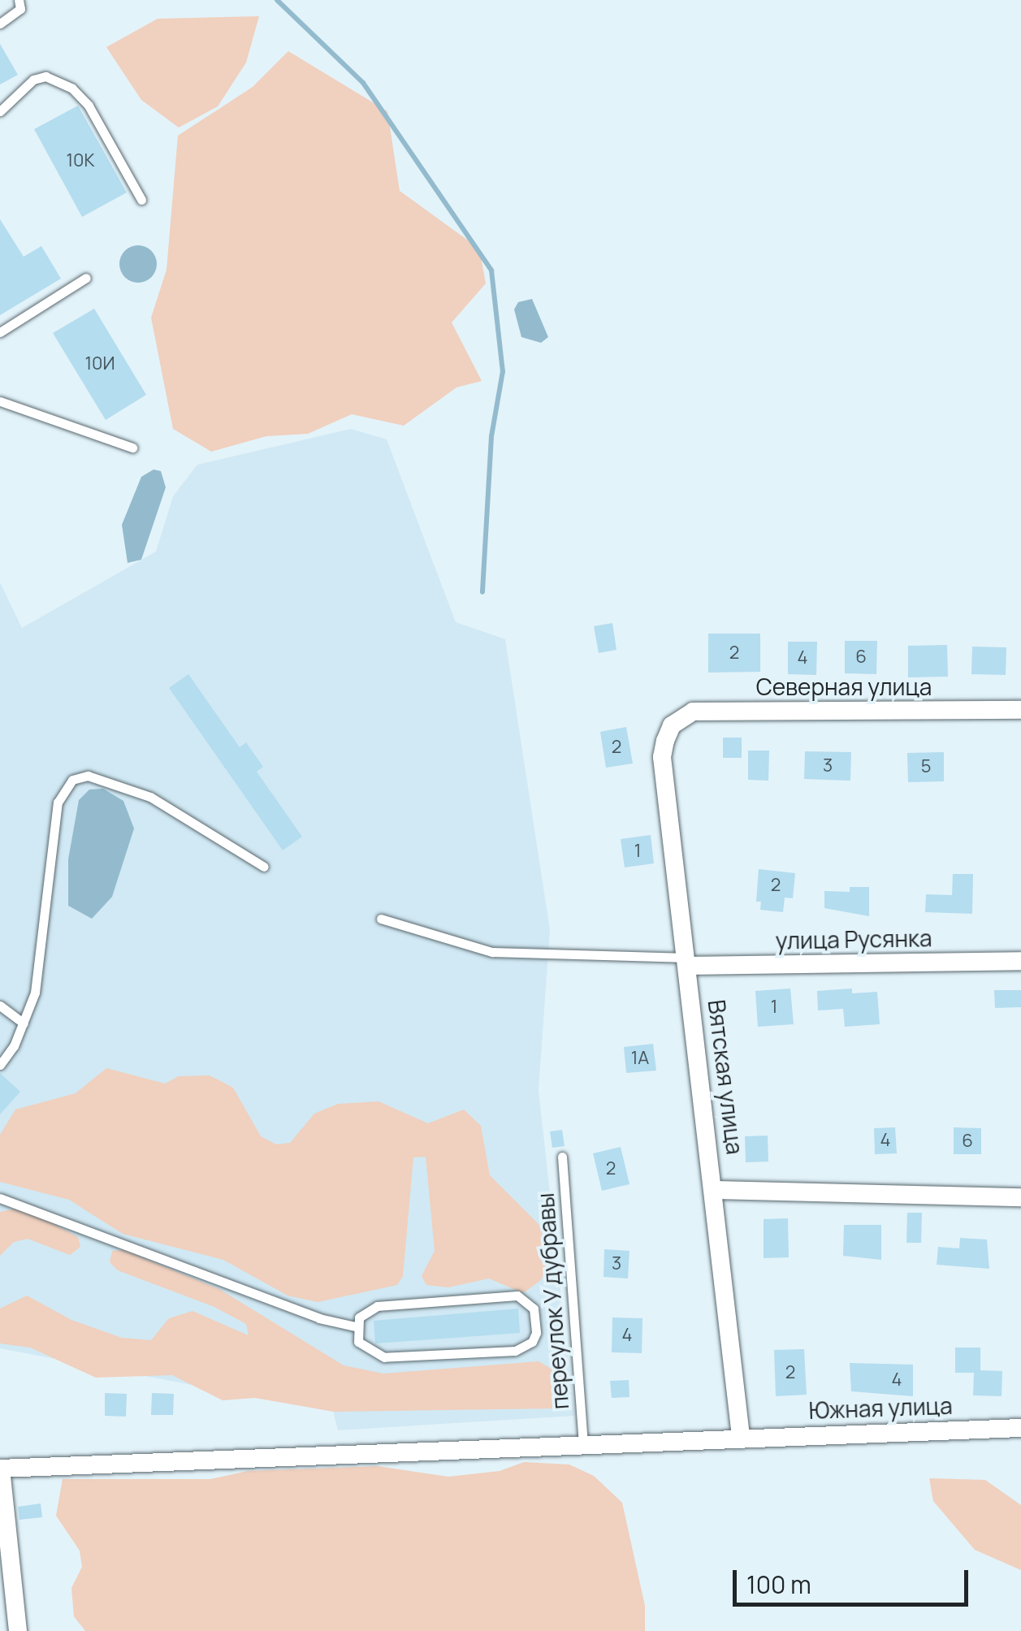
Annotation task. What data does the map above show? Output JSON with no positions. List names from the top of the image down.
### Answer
{
  "streets": {
    "street": [
      "Северная улица",
      "улица Русянка",
      "Вятская улица",
      "Южная улица"
    ],
    "lane": ["переулок У дубравы"]
  },
  "crossings": [
    ["Северная улица", "Вятская улица"],
    ["улица Русянка", "Вятская улица"],
    ["Вятская улица", "Южная улица"],
    ["переулок У дубравы", "Южная улица"]
  ],
  "house_numbers": [
    "10К",
    "10И",
    "2",
    "6",
    "4",
    "2",
    "3",
    "5",
    "1",
    "2",
    "1",
    "1А",
    "4",
    "6",
    "2",
    "3",
    "4",
    "2",
    "4"
  ],
  "scale_bar": "100 m"
}
